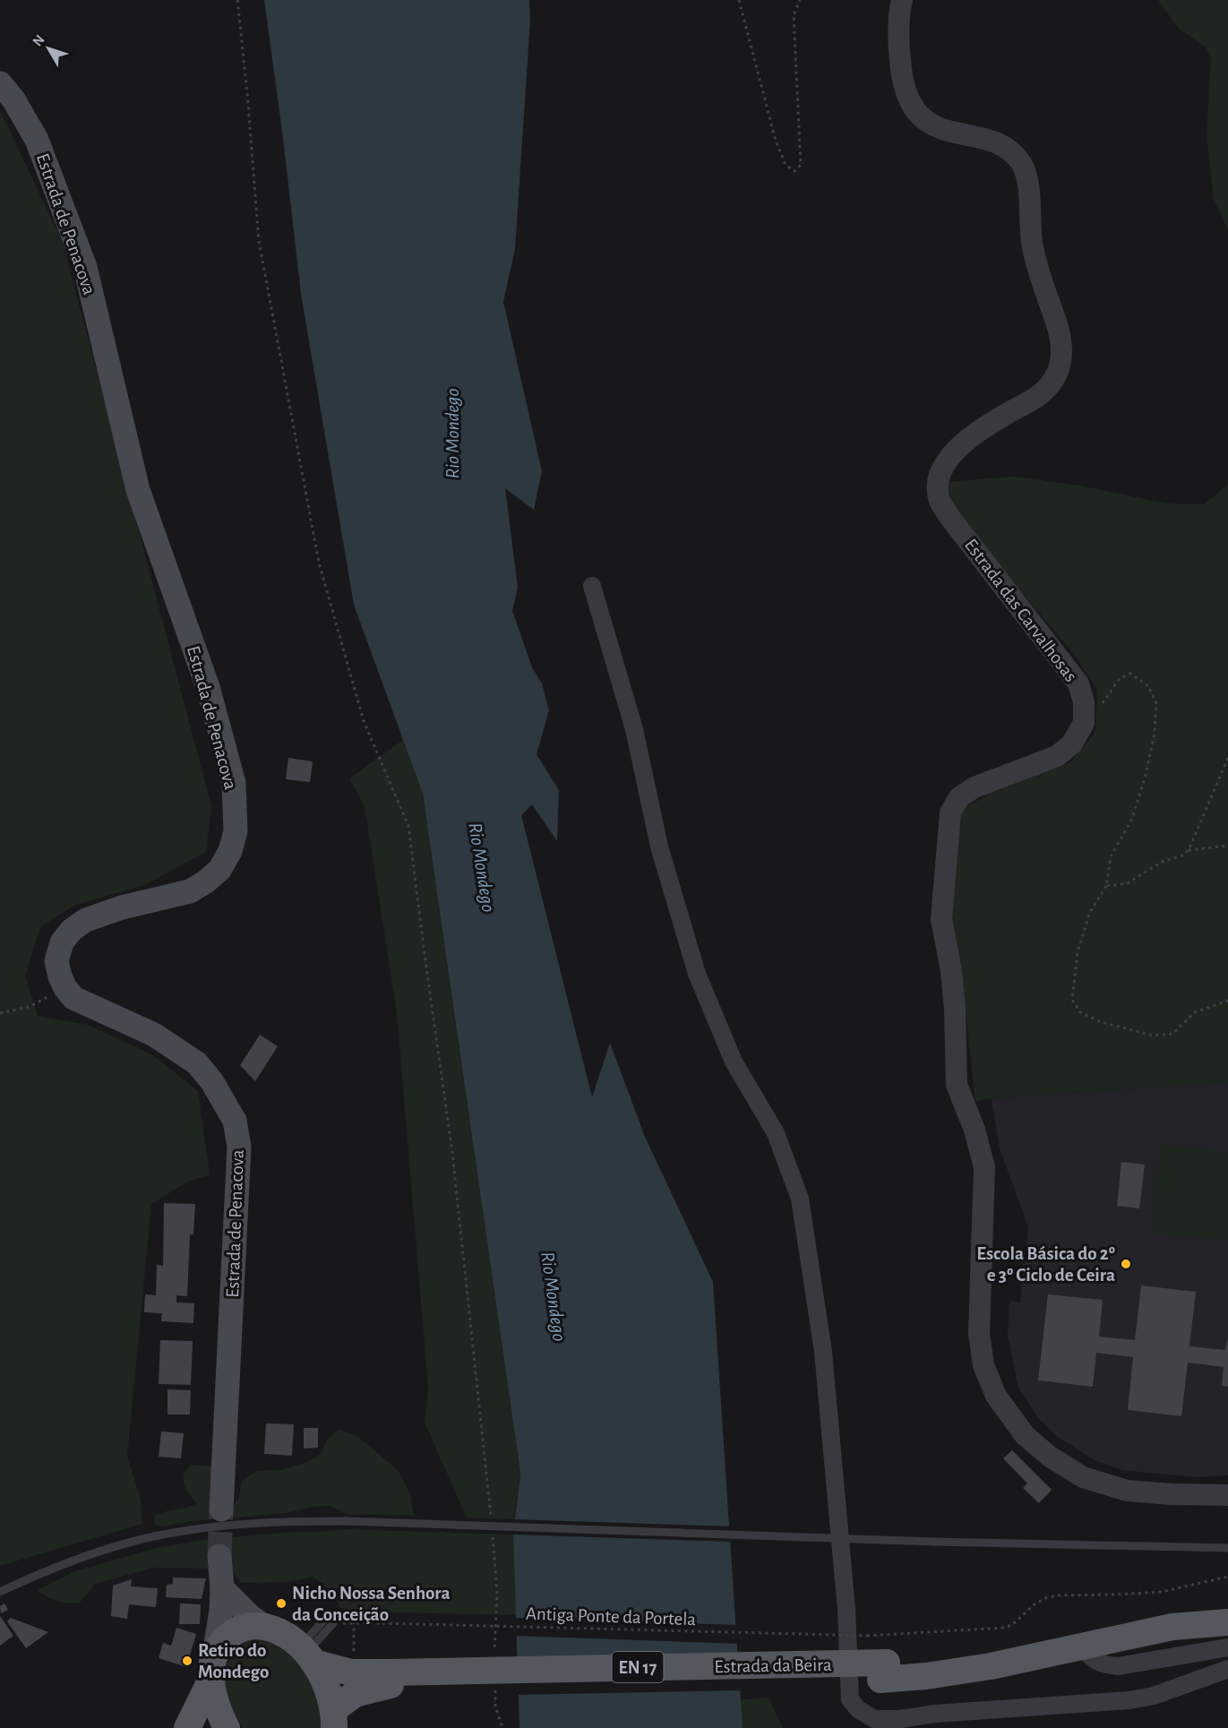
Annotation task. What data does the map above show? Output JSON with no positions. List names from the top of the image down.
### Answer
{
  "streets": {
    "main road": ["Estrada de Penacova", "Estrada da Beira", "EN 17"],
    "street": ["Estrada das Carvalhosas"],
    "path": ["Antiga Ponte da Portela"]
  },
  "water": ["Rio Mondego"],
  "places": ["Escola Básica do 2º e 3º Ciclo de Ceira", "Nicho Nossa Senhora da Conceição", "Retiro do Mondego"],
  "north": "top left"
}
